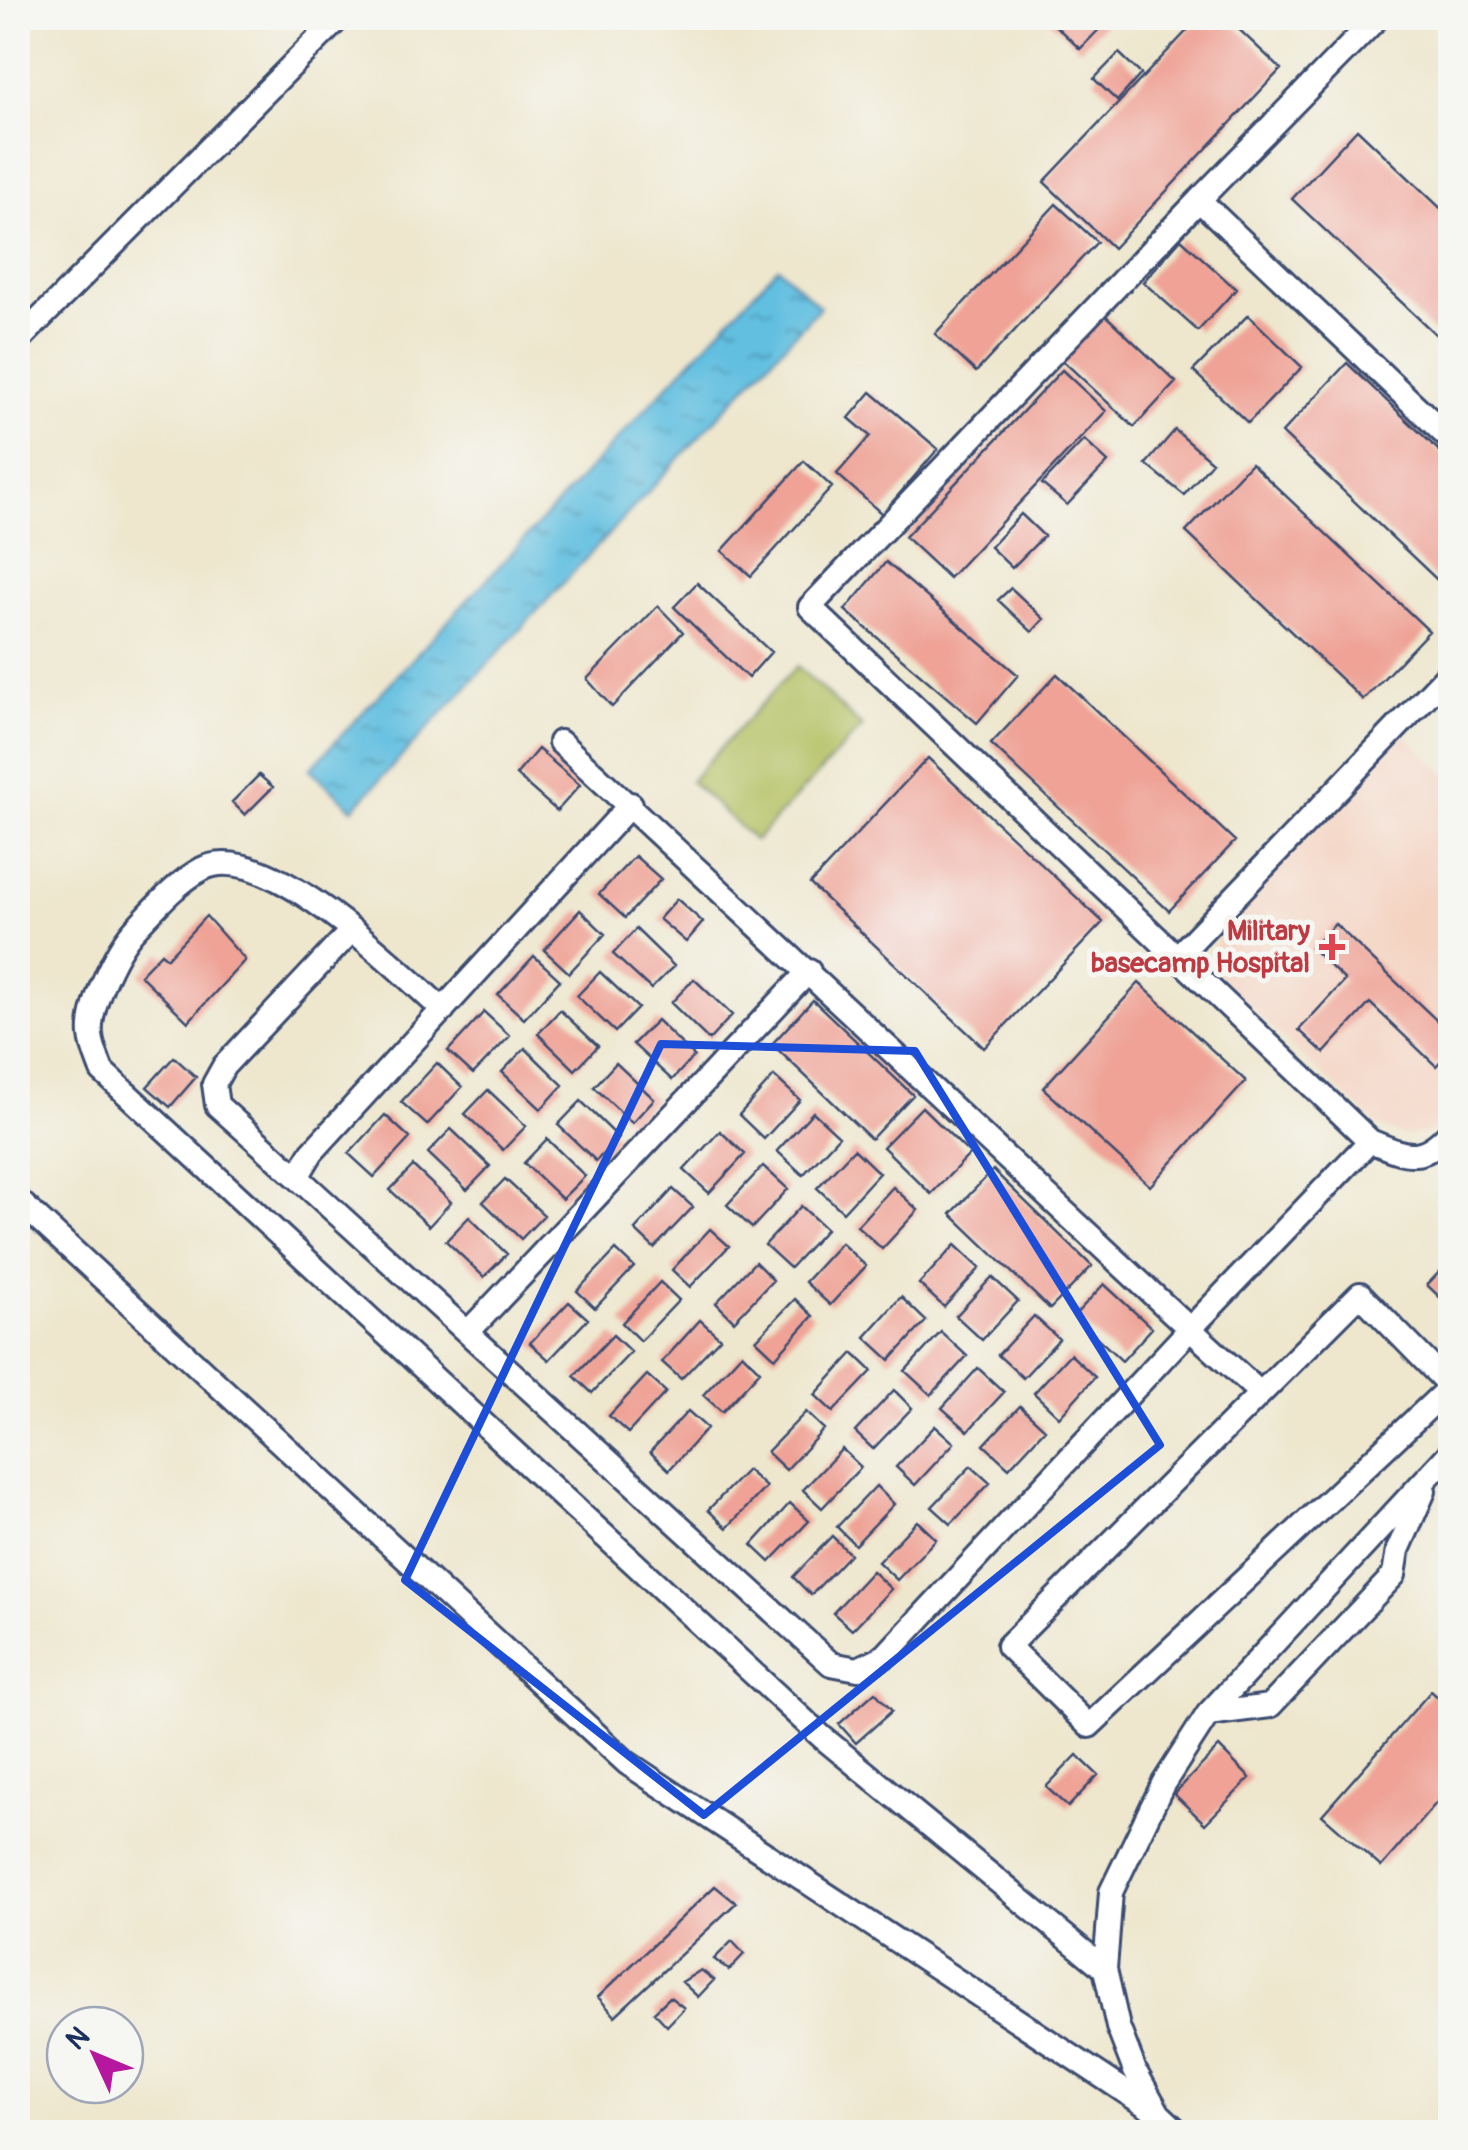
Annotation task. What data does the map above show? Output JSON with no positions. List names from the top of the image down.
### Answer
{
  "places": {
    "health": ["Military basecamp Hospital"]
  },
  "north": "top left"
}
